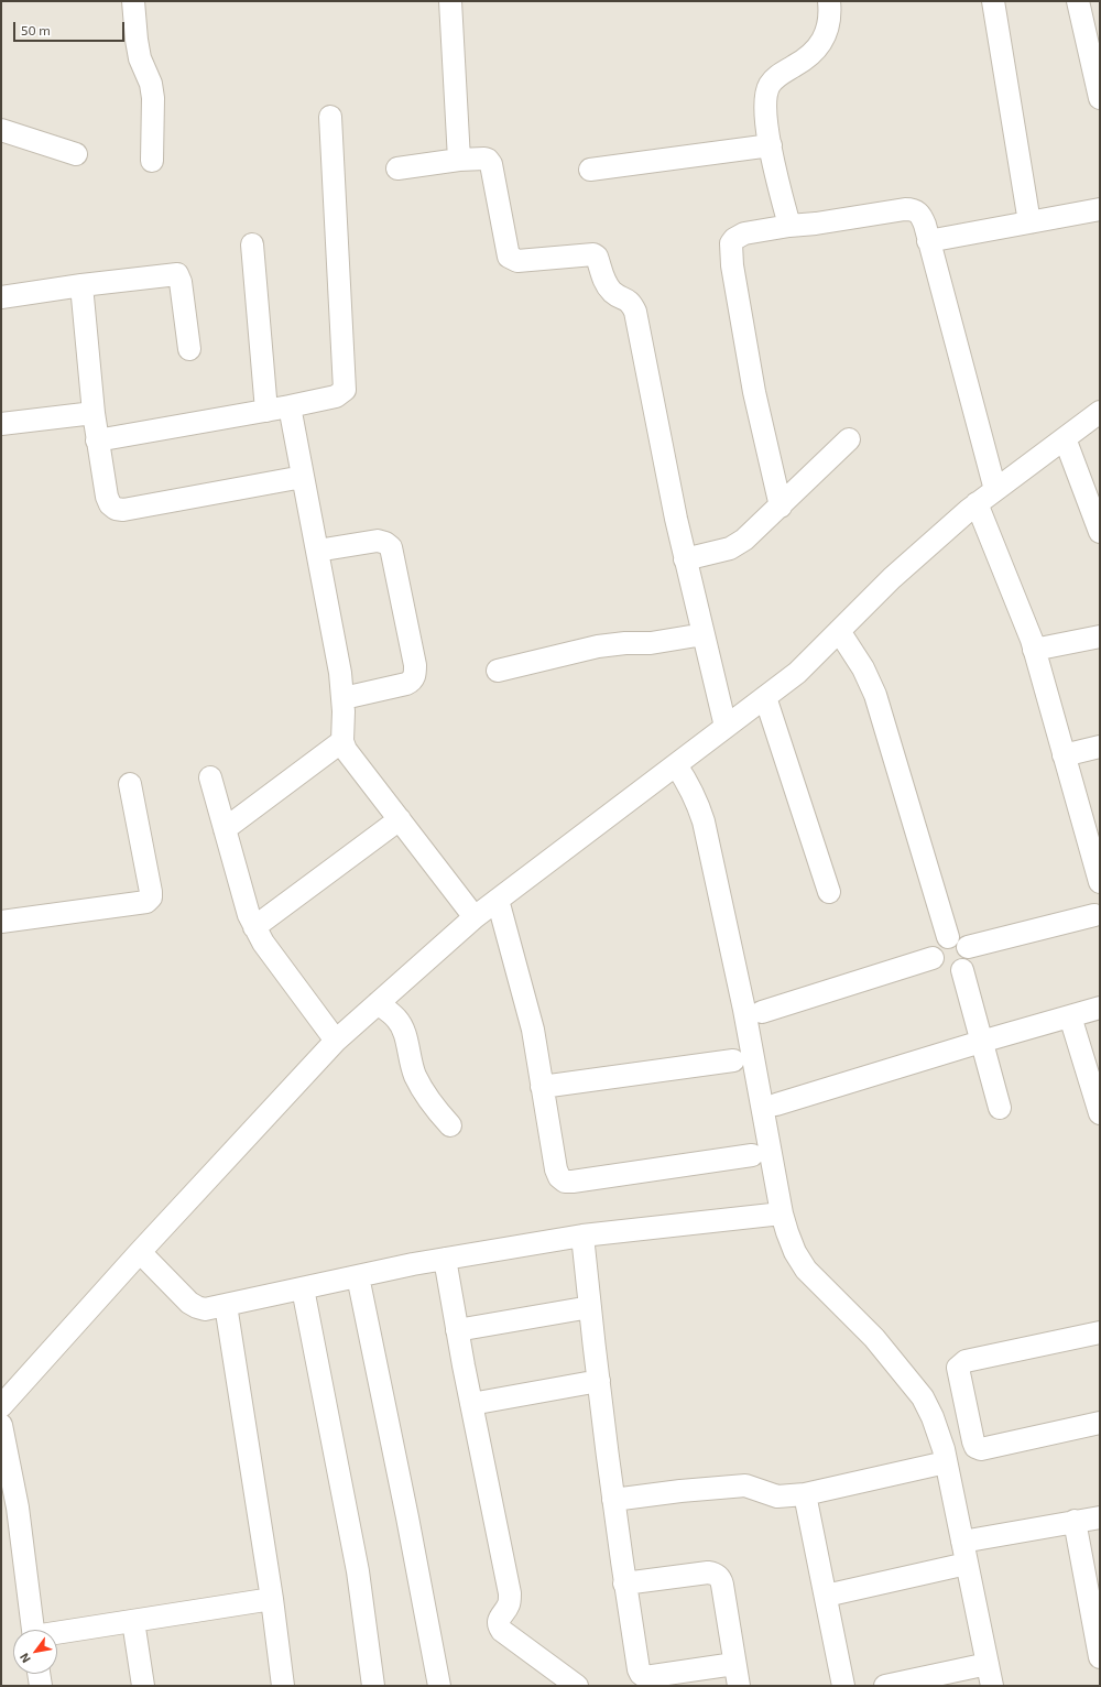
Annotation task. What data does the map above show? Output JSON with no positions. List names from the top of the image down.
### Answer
{
  "scale_bar": "50 m",
  "north": "bottom left"
}
